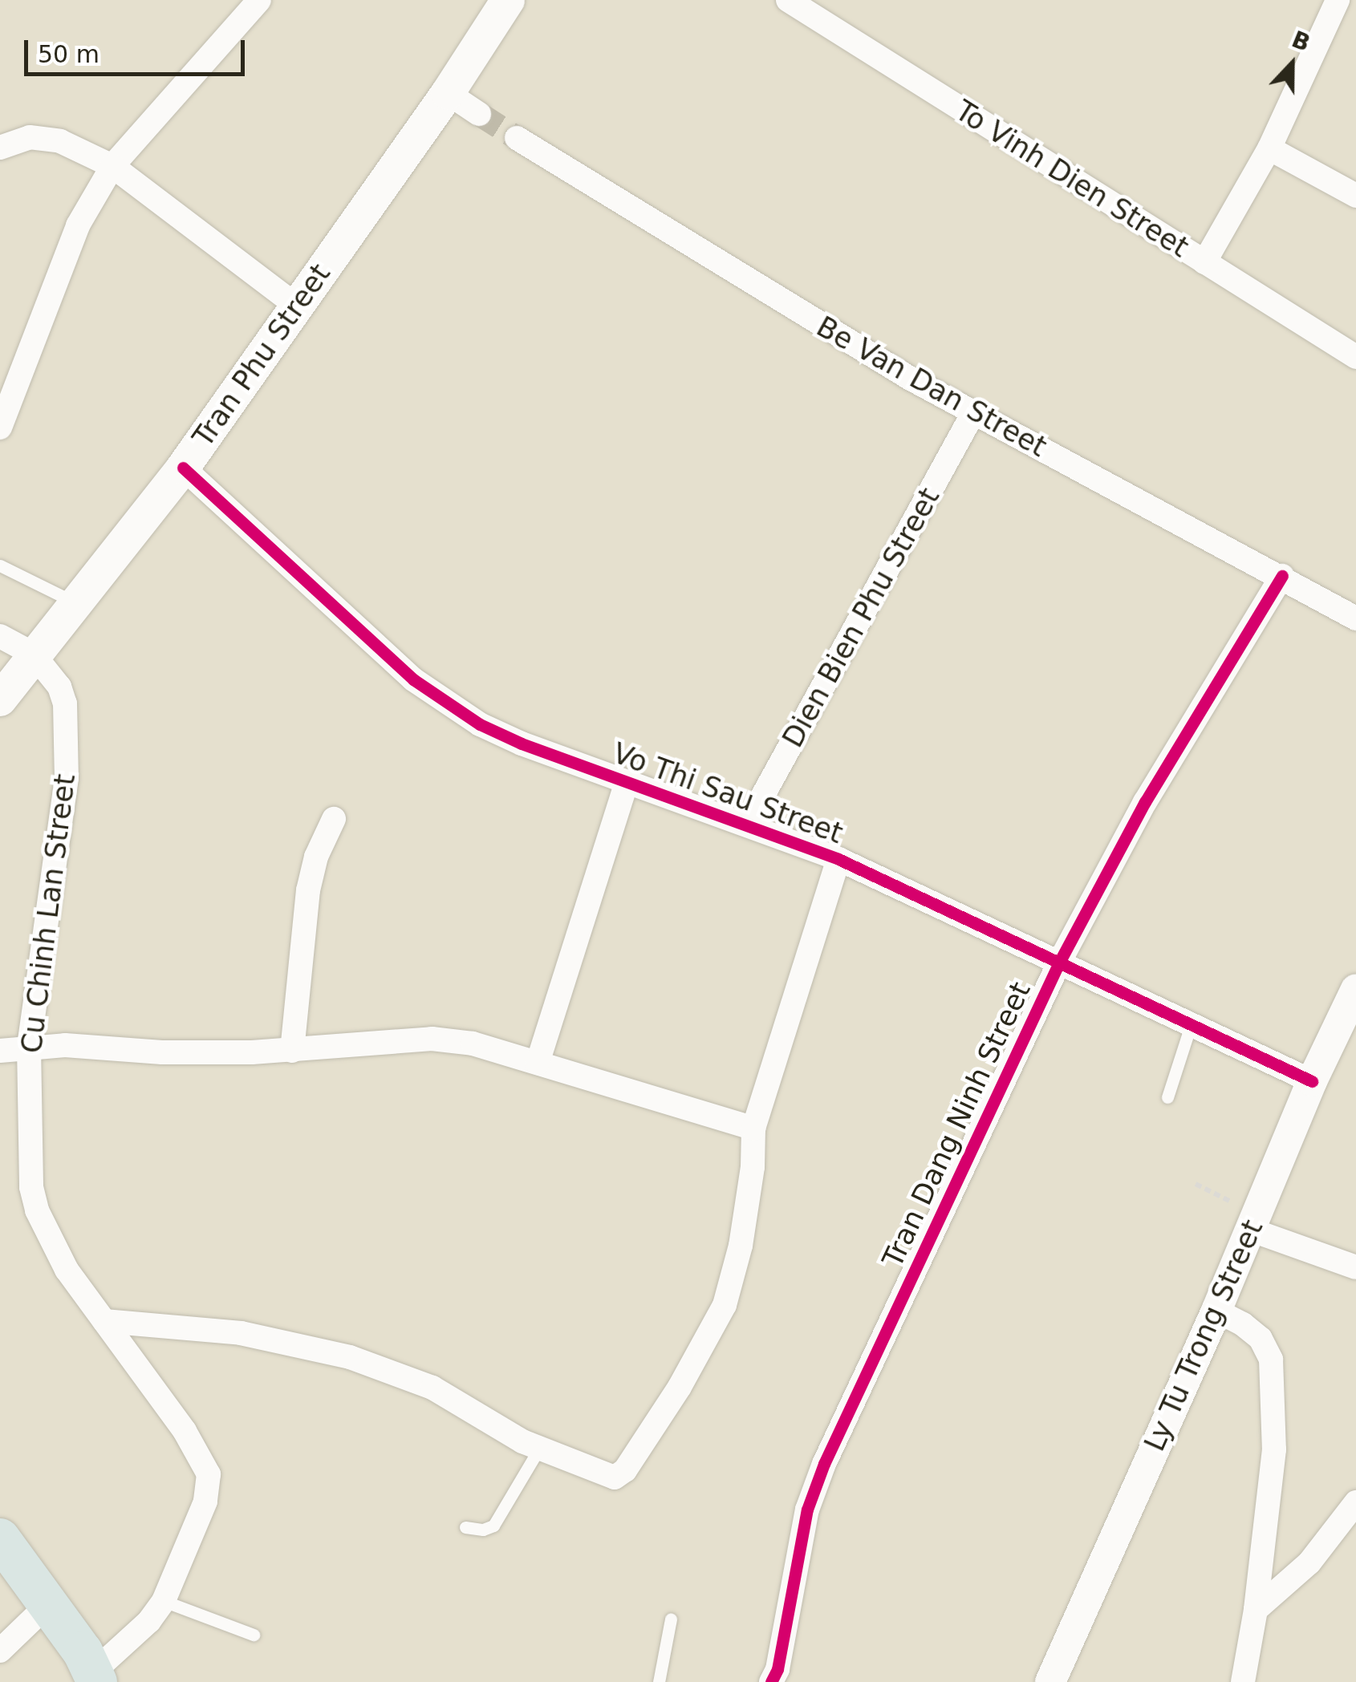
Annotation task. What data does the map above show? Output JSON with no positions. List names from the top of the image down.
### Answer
{
  "streets": {
    "main road": ["Tran Phu Street"],
    "street": [
      "To Vinh Dien Street",
      "Be Van Dan Street",
      "Dien Bien Phu Street",
      "Vo Thi Sau Street",
      "Cu Chinh Lan Street",
      "Tran Dang Ninh Street",
      "Ly Tu Trong Street"
    ]
  },
  "crossings": [
    ["Tran Phu Street", "Vo Thi Sau Street"],
    ["Tran Phu Street", "Cu Chinh Lan Street"],
    ["Be Van Dan Street", "Dien Bien Phu Street"],
    ["Be Van Dan Street", "Tran Dang Ninh Street"],
    ["Dien Bien Phu Street", "Vo Thi Sau Street"],
    ["Vo Thi Sau Street", "Tran Dang Ninh Street"],
    ["Vo Thi Sau Street", "Ly Tu Trong Street"]
  ],
  "scale_bar": "50 m",
  "north": "top"
}
